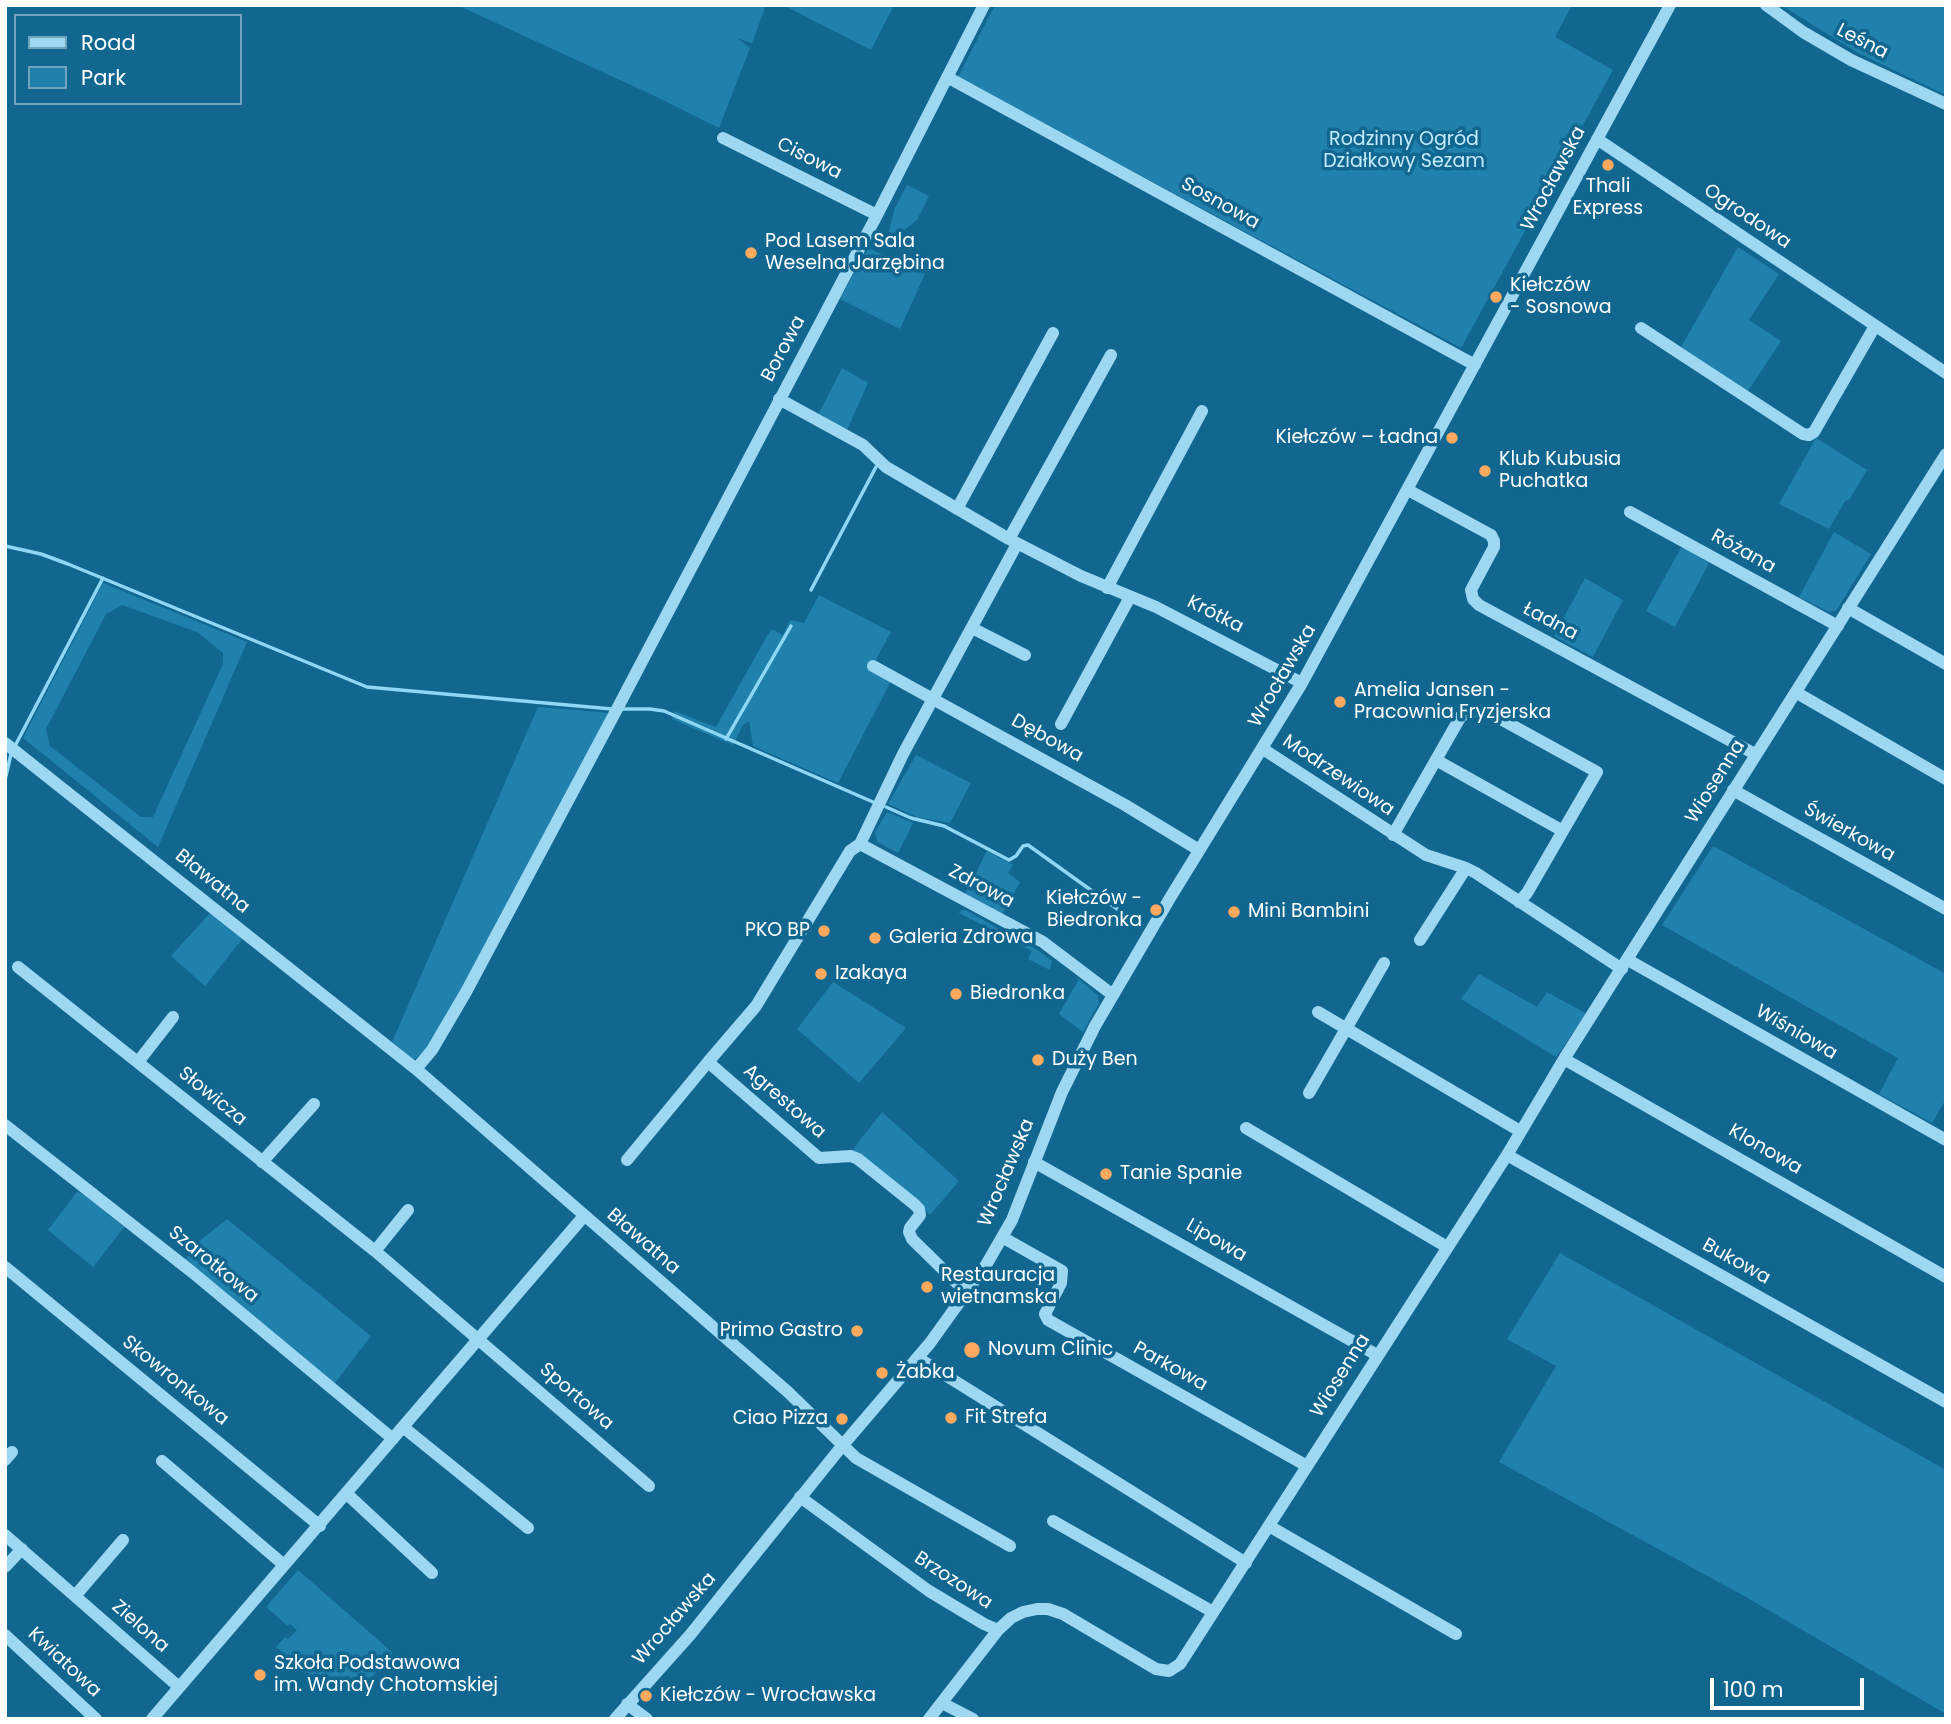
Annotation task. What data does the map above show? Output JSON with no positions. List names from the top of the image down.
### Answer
{
  "streets": {
    "street": [
      "Leśna",
      "Cisowa",
      "Wrocławska",
      "Sosnowa",
      "Ogrodowa",
      "Borowa",
      "Różana",
      "Krótka",
      "Ładna",
      "Dębowa",
      "Modrzewiowa",
      "Wiosenna",
      "Świerkowa",
      "Bławatna",
      "Zdrowa",
      "Wiśniowa",
      "Słowicza",
      "Agrestowa",
      "Klonowa",
      "Lipowa",
      "Bukowa",
      "Szarotkowa",
      "Parkowa",
      "Skowronkowa",
      "Sportowa",
      "Brzozowa",
      "Zielona",
      "Kwiatowa"
    ]
  },
  "crossings": [
    ["Cisowa", "Borowa"],
    ["Wrocławska", "Sosnowa"],
    ["Wrocławska", "Ogrodowa"],
    ["Wrocławska", "Krótka"],
    ["Wrocławska", "Ładna"],
    ["Wrocławska", "Dębowa"],
    ["Wrocławska", "Modrzewiowa"],
    ["Wrocławska", "Bławatna"],
    ["Wrocławska", "Zdrowa"],
    ["Wrocławska", "Agrestowa"],
    ["Wrocławska", "Lipowa"],
    ["Wrocławska", "Parkowa"],
    ["Wrocławska", "Brzozowa"],
    ["Sosnowa", "Borowa"],
    ["Borowa", "Krótka"],
    ["Borowa", "Bławatna"],
    ["Różana", "Wiosenna"],
    ["Ładna", "Wiosenna"],
    ["Modrzewiowa", "Wiosenna"],
    ["Modrzewiowa", "Wiśniowa"],
    ["Wiosenna", "Świerkowa"],
    ["Wiosenna", "Wiśniowa"],
    ["Wiosenna", "Klonowa"],
    ["Wiosenna", "Lipowa"],
    ["Wiosenna", "Bukowa"],
    ["Wiosenna", "Parkowa"],
    ["Wiosenna", "Brzozowa"],
    ["Słowicza", "Sportowa"]
  ],
  "parks": ["Rodzinny Ogród Działkowy Sezam"],
  "places": [
    "Thali Express",
    "Pod Lasem Sala Weselna Jarzębina",
    "Kiełczów - Sosnowa",
    "Kiełczów – Ładna",
    "Klub Kubusia Puchatka",
    "Amelia Jansen - Pracownia Fryzjerska",
    "Kiełczów - Biedronka",
    "Mini Bambini",
    "PKO BP",
    "Galeria Zdrowa",
    "Izakaya",
    "Biedronka",
    "Duży Ben",
    "Tanie Spanie",
    "Restauracja wietnamska",
    "Primo Gastro",
    "Novum Clinic",
    "Żabka",
    "Fit Strefa",
    "Ciao Pizza",
    "Szkoła Podstawowa im. Wandy Chotomskiej",
    "Kiełczów - Wrocławska"
  ],
  "legend": ["Road", "Park"],
  "scale_bar": "100 m"
}
